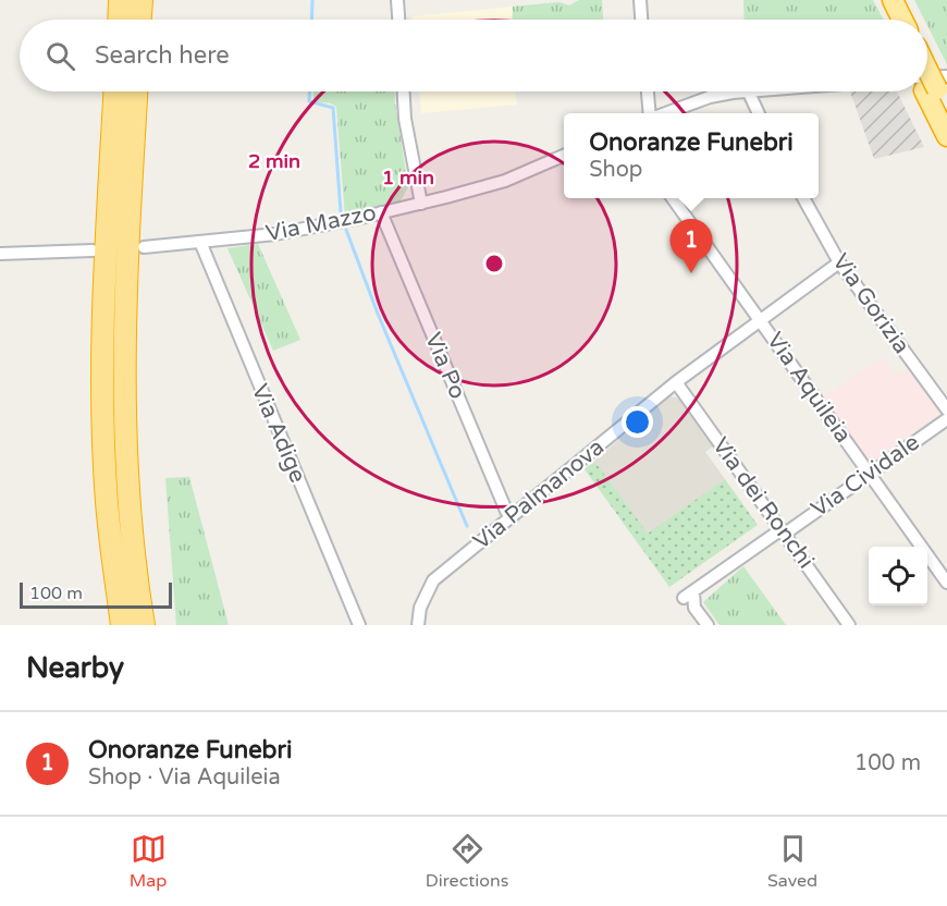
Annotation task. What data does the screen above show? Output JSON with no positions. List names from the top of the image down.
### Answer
{
  "streets": {
    "street": [
      "Via Mazzo",
      "Via Gorizia",
      "Via Po",
      "Via Aquileia",
      "Via Adige",
      "Via Cividale",
      "Via Palmanova",
      "Via dei Ronchi"
    ]
  },
  "crossings": [
    ["Via Mazzo", "Via Po"],
    ["Via Mazzo", "Via Adige"],
    ["Via Gorizia", "Via Palmanova"],
    ["Via Po", "Via Palmanova"],
    ["Via Aquileia", "Via Cividale"],
    ["Via Aquileia", "Via Palmanova"],
    ["Via Cividale", "Via dei Ronchi"],
    ["Via Palmanova", "Via dei Ronchi"]
  ],
  "scale_bar": "100 m",
  "page": {
    "search": "Search here",
    "popup": ["Onoranze Funebri", "Shop"],
    "pins": "1",
    "scale": "100 m",
    "heading": "Nearby",
    "list": [
      {
        "mark": "1",
        "name": "Onoranze Funebri",
        "note": "Shop · Via Aquileia",
        "value": "100 m"
      }
    ],
    "nav": ["Map", "Directions", "Saved"]
  },
  "rings": ["2 min", "1 min"]
}
